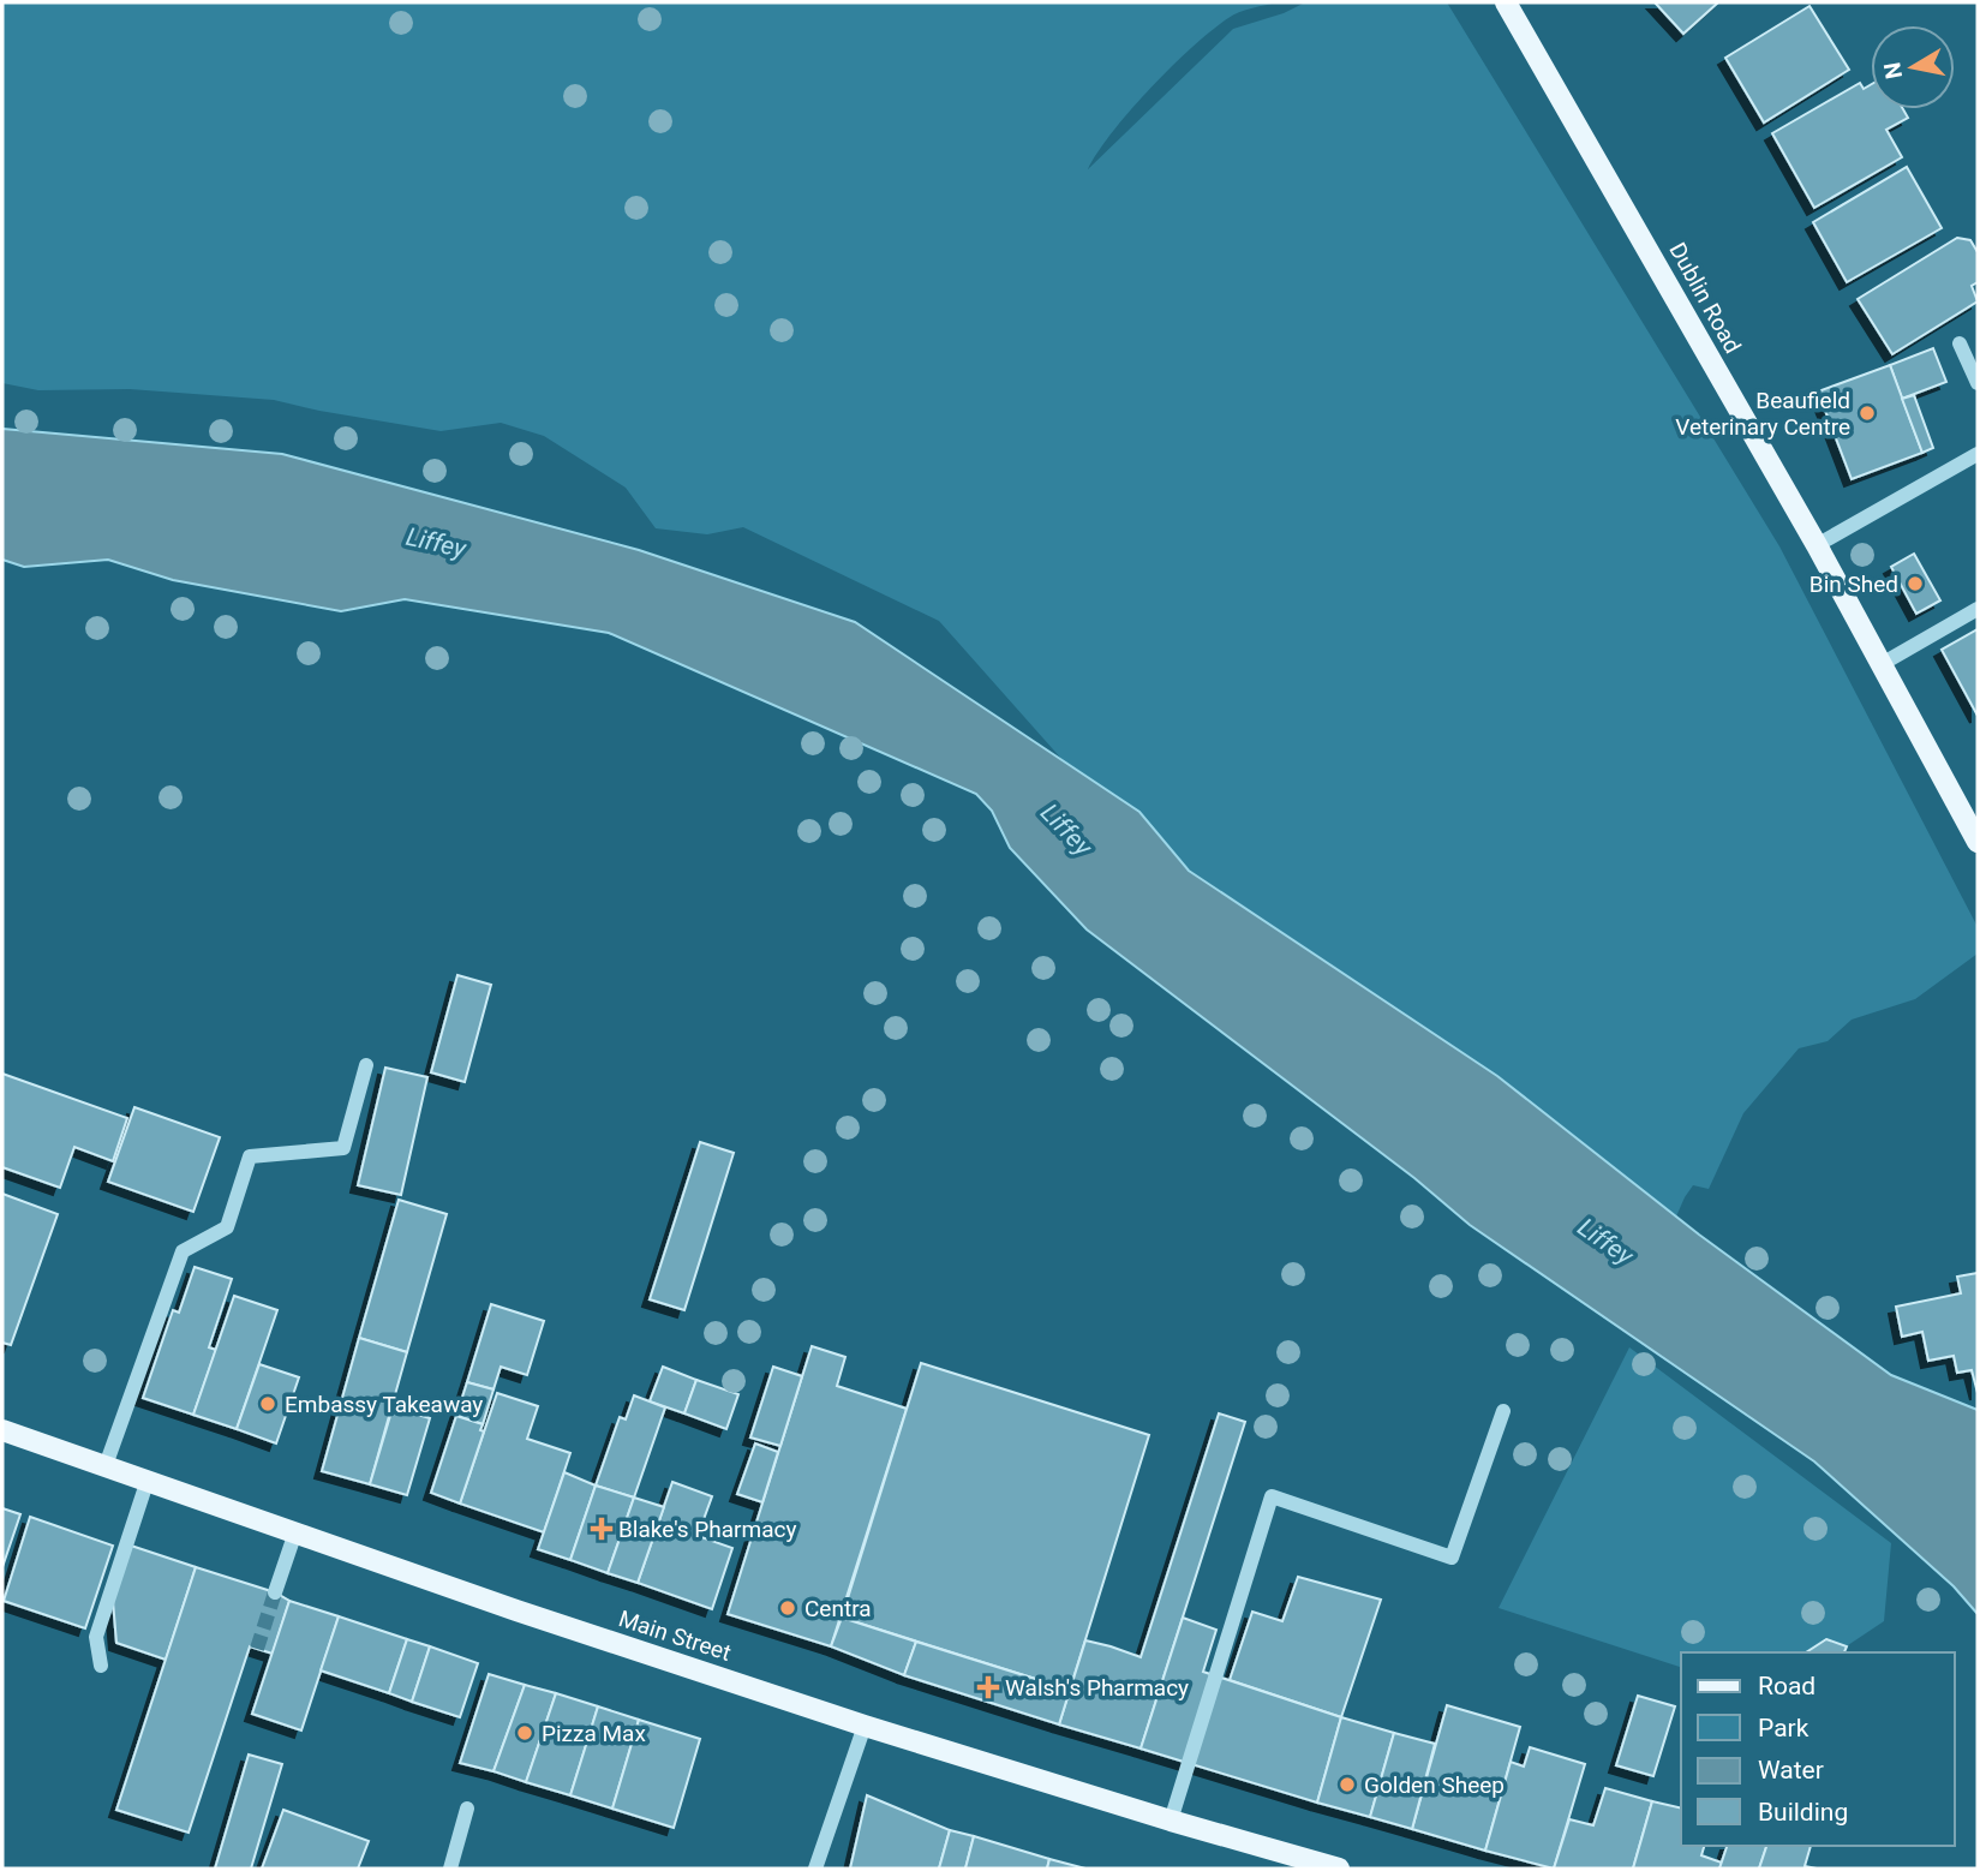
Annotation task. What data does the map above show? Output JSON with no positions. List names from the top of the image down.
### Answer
{
  "streets": {
    "main road": ["Dublin Road", "Main Street"]
  },
  "water": ["Liffey"],
  "places": {
    "other": [
      "Beaufield Veterinary Centre",
      "Bin Shed",
      "Embassy Takeaway",
      "Centra",
      "Pizza Max",
      "Golden Sheep"
    ],
    "health": ["Blake's Pharmacy", "Walsh's Pharmacy"]
  },
  "legend": [
    "Road",
    "Park",
    "Water",
    "Building"
  ],
  "north": "left"
}
